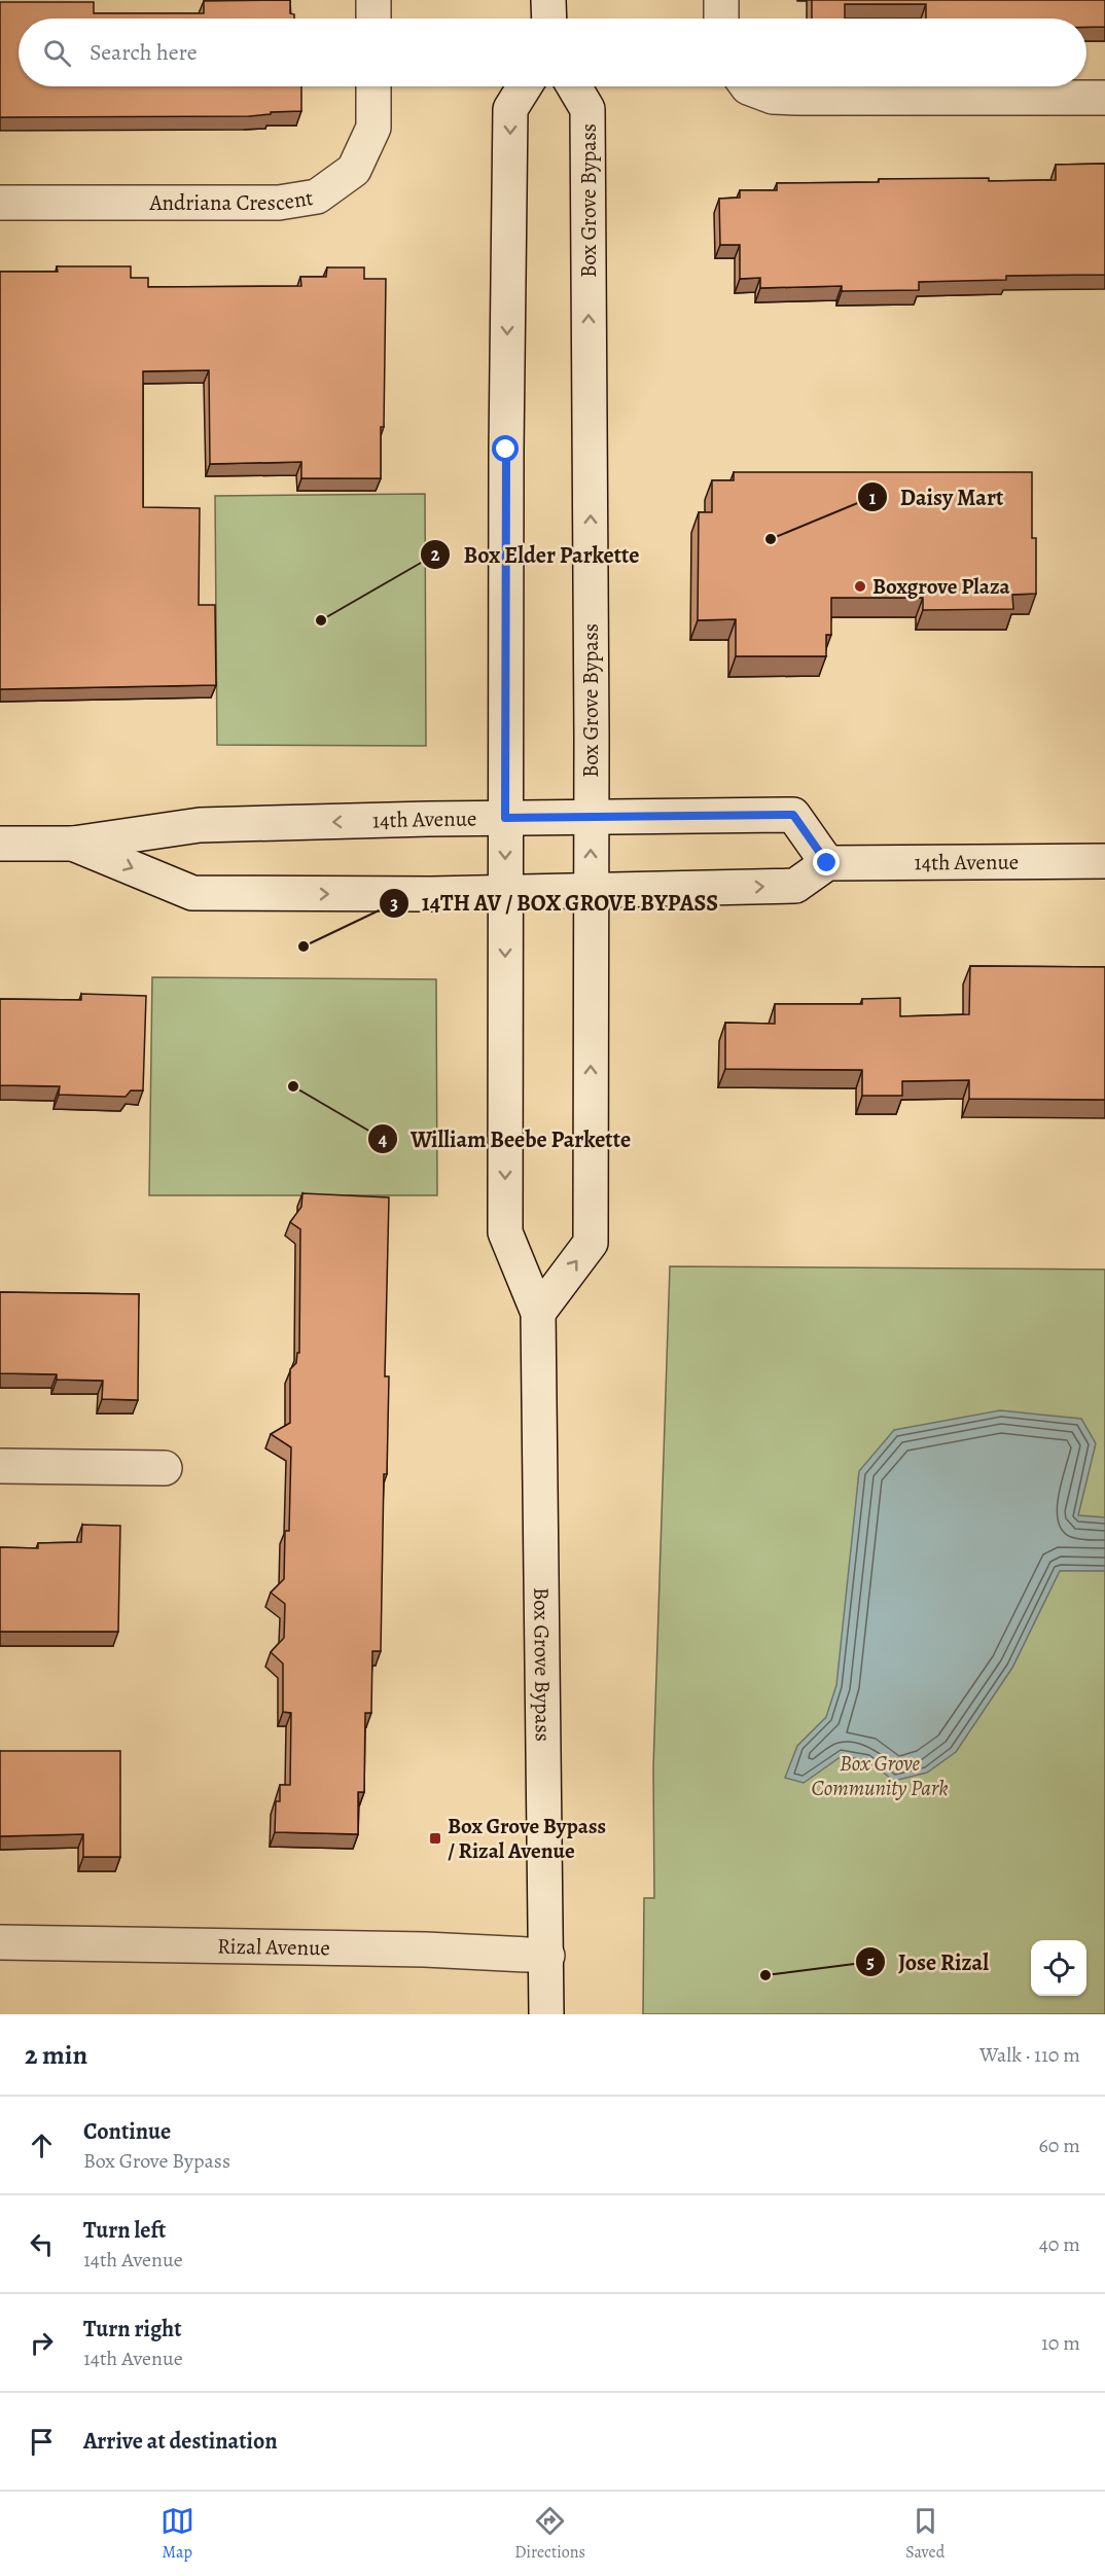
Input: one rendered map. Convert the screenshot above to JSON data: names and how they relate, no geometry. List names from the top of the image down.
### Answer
{
  "streets": {
    "main road": [
      "Andriana Crescent",
      "Box Grove Bypass",
      "14th Avenue",
      "Rizal Avenue"
    ]
  },
  "crossings": [
    ["Box Grove Bypass", "14th Avenue"],
    ["Box Grove Bypass", "Rizal Avenue"]
  ],
  "parks": ["Box Grove Community Park"],
  "places": {
    "other": [
      "Daisy Mart",
      "Boxgrove Plaza",
      "Box Elder Parkette",
      "14TH AV / BOX GROVE BYPASS",
      "William Beebe Parkette",
      "Jose Rizal"
    ],
    "transit": ["Box Grove Bypass / Rizal Avenue"]
  },
  "page": {
    "search": "Search here",
    "heading": ["2 min", "Walk · 110 m"],
    "list": [
      ["Continue", "Box Grove Bypass", "60 m"],
      ["Turn left", "14th Avenue", "40 m"],
      ["Turn right", "14th Avenue", "10 m"],
      "Arrive at destination"
    ],
    "nav": ["Map", "Directions", "Saved"]
  }
}
